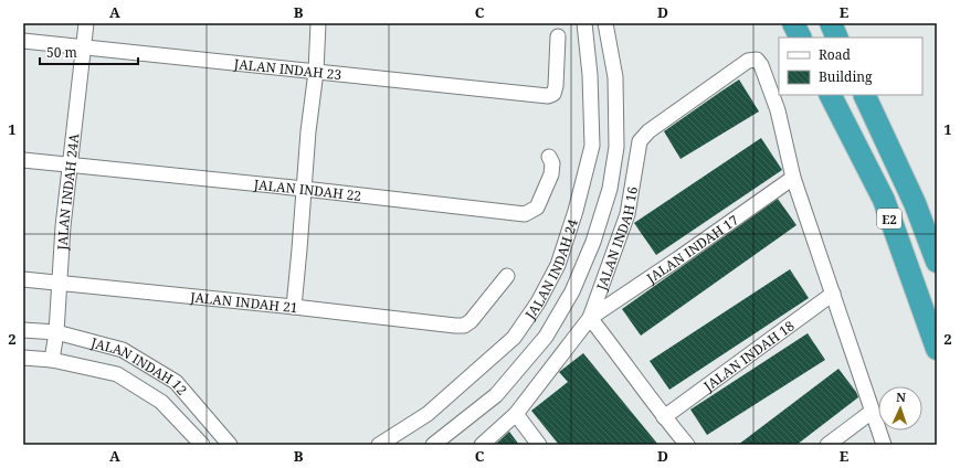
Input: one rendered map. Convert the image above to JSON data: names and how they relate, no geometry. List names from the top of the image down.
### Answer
{
  "streets": {
    "highway": ["E2"],
    "street": [
      "JALAN INDAH 23",
      "JALAN INDAH 22",
      "JALAN INDAH 24A",
      "JALAN INDAH 16",
      "JALAN INDAH 17",
      "JALAN INDAH 24",
      "JALAN INDAH 21",
      "JALAN INDAH 18",
      "JALAN INDAH 12"
    ]
  },
  "crossings": [
    ["JALAN INDAH 23", "JALAN INDAH 24A"],
    ["JALAN INDAH 22", "JALAN INDAH 24A"],
    ["JALAN INDAH 24A", "JALAN INDAH 21"],
    ["JALAN INDAH 24A", "JALAN INDAH 12"],
    ["JALAN INDAH 16", "JALAN INDAH 17"]
  ],
  "legend": ["Road", "Building"],
  "scale_bar": "50 m",
  "north": "top",
  "grid": {
    "columns": [
      "A",
      "B",
      "C",
      "D",
      "E"
    ],
    "rows": ["1", "2"]
  }
}
